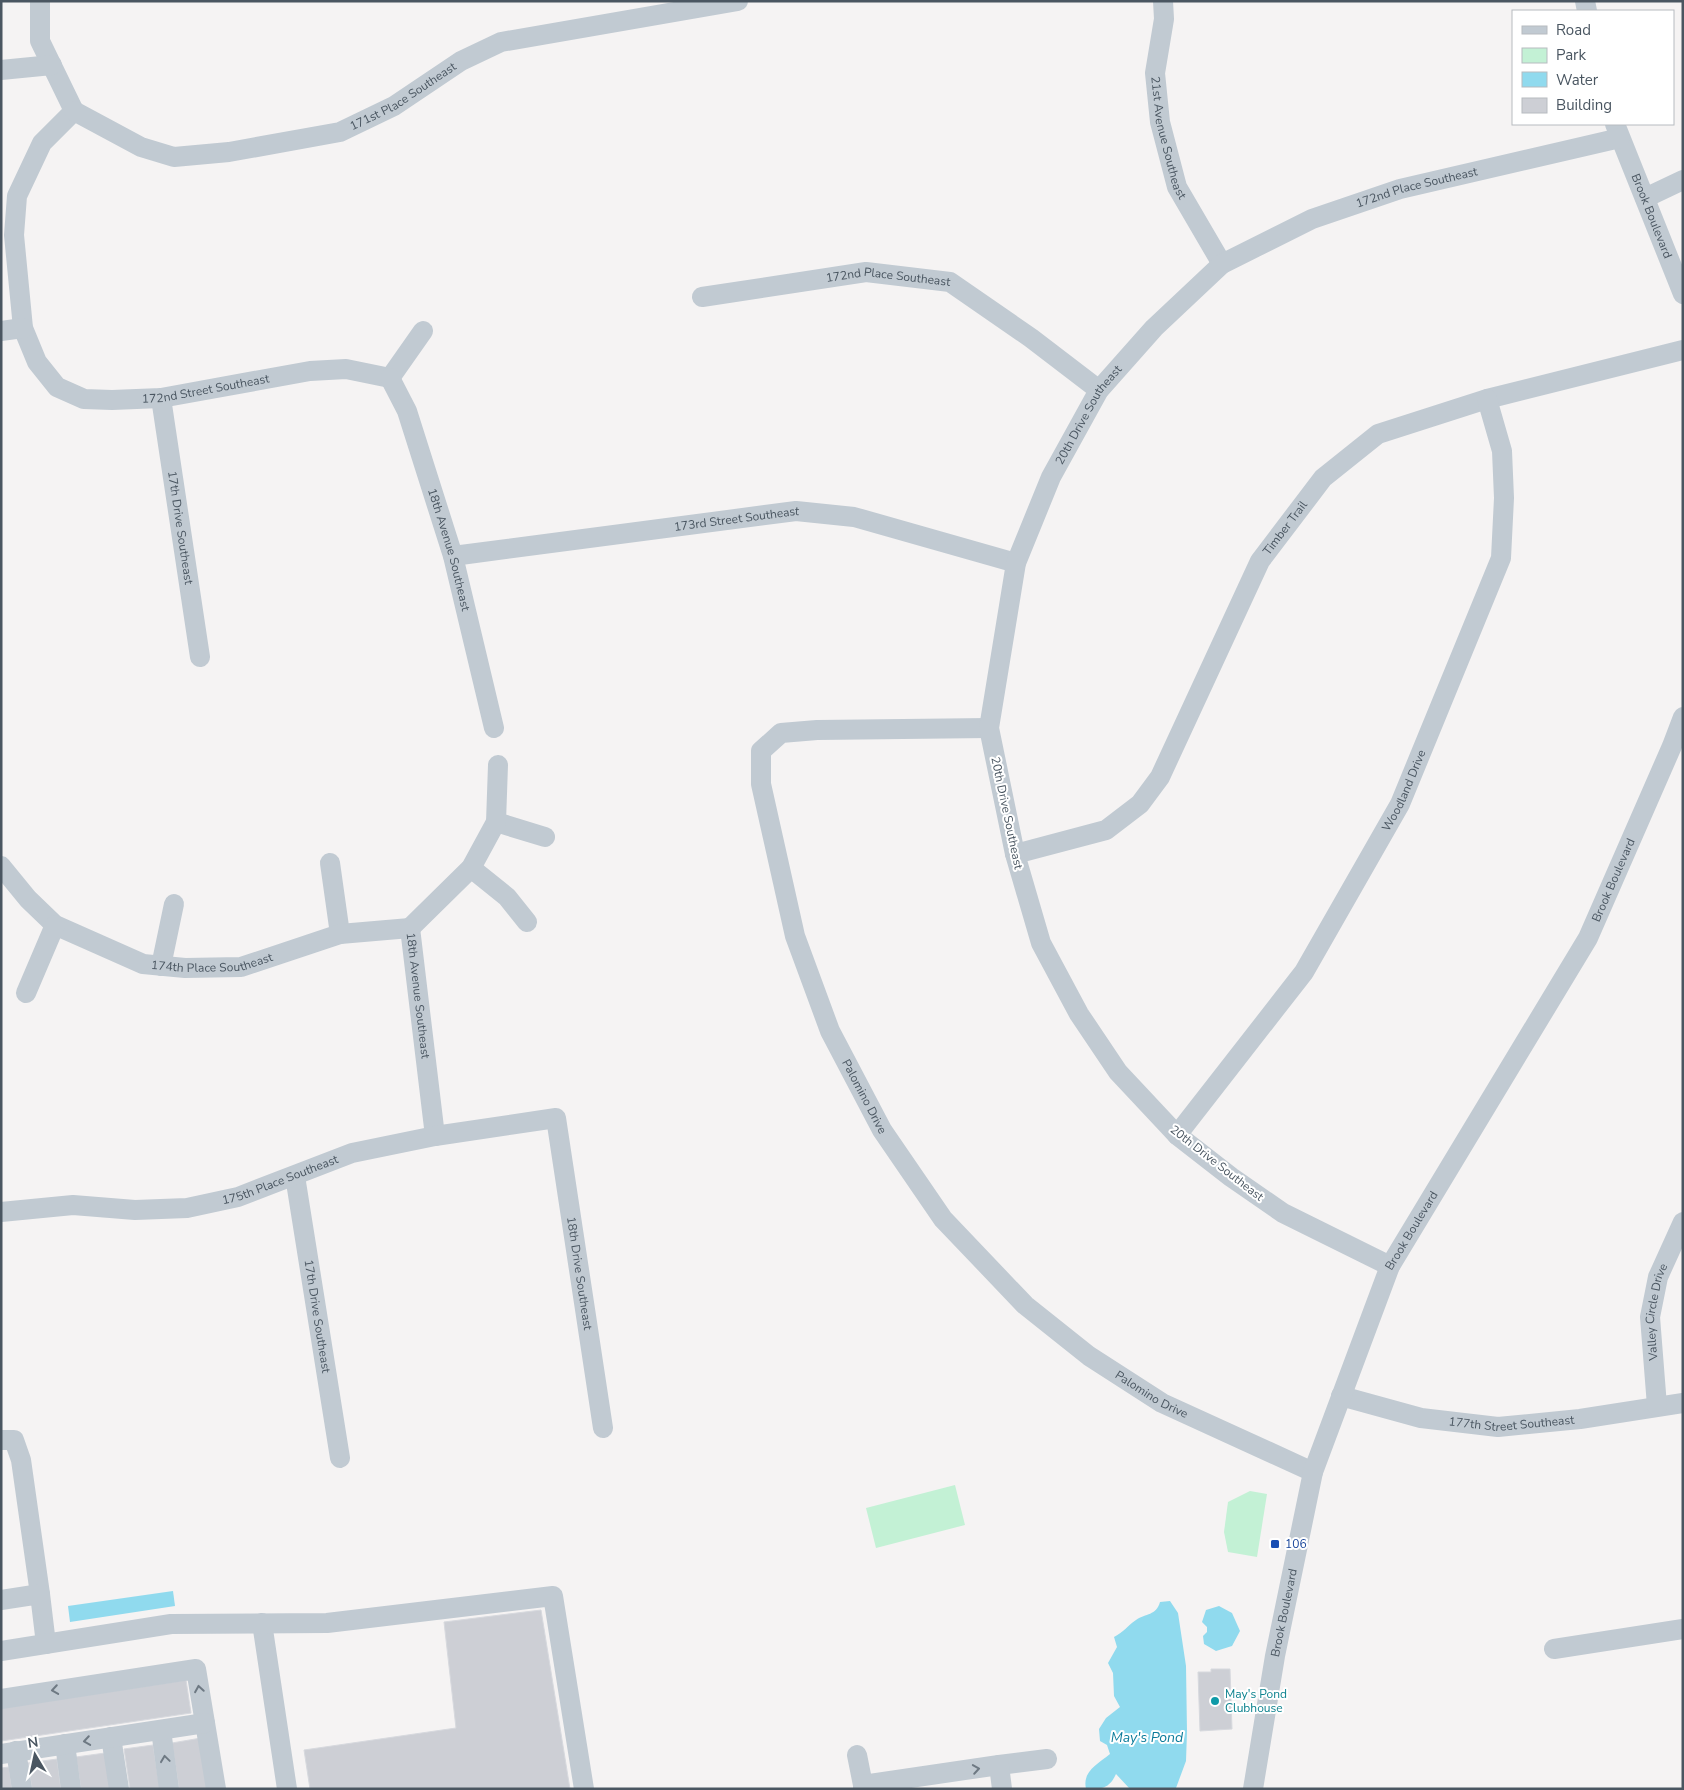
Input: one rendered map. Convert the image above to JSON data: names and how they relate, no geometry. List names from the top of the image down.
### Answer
{
  "streets": {
    "street": [
      "171st Place Southeast",
      "21st Avenue Southeast",
      "172nd Place Southeast",
      "Brook Boulevard",
      "172nd Street Southeast",
      "20th Drive Southeast",
      "173rd Street Southeast",
      "17th Drive Southeast",
      "Timber Trail",
      "18th Avenue Southeast",
      "Woodland Drive",
      "174th Place Southeast",
      "Palomino Drive",
      "175th Place Southeast",
      "18th Drive Southeast",
      "Valley Circle Drive",
      "177th Street Southeast"
    ]
  },
  "crossings": [
    ["171st Place Southeast", "172nd Street Southeast"],
    ["21st Avenue Southeast", "172nd Place Southeast"],
    ["21st Avenue Southeast", "20th Drive Southeast"],
    ["172nd Place Southeast", "Brook Boulevard"],
    ["172nd Place Southeast", "20th Drive Southeast"],
    ["Brook Boulevard", "20th Drive Southeast"],
    ["Brook Boulevard", "Palomino Drive"],
    ["Brook Boulevard", "177th Street Southeast"],
    ["172nd Street Southeast", "17th Drive Southeast"],
    ["172nd Street Southeast", "18th Avenue Southeast"],
    ["20th Drive Southeast", "173rd Street Southeast"],
    ["20th Drive Southeast", "Timber Trail"],
    ["20th Drive Southeast", "Woodland Drive"],
    ["20th Drive Southeast", "Palomino Drive"],
    ["173rd Street Southeast", "18th Avenue Southeast"],
    ["17th Drive Southeast", "175th Place Southeast"],
    ["Timber Trail", "Woodland Drive"],
    ["18th Avenue Southeast", "174th Place Southeast"],
    ["18th Avenue Southeast", "175th Place Southeast"],
    ["175th Place Southeast", "18th Drive Southeast"],
    ["Valley Circle Drive", "177th Street Southeast"]
  ],
  "water": ["May's Pond"],
  "places": {
    "transit": ["106"],
    "other": ["May's Pond Clubhouse"]
  },
  "legend": [
    "Road",
    "Park",
    "Water",
    "Building"
  ],
  "north": "top"
}
